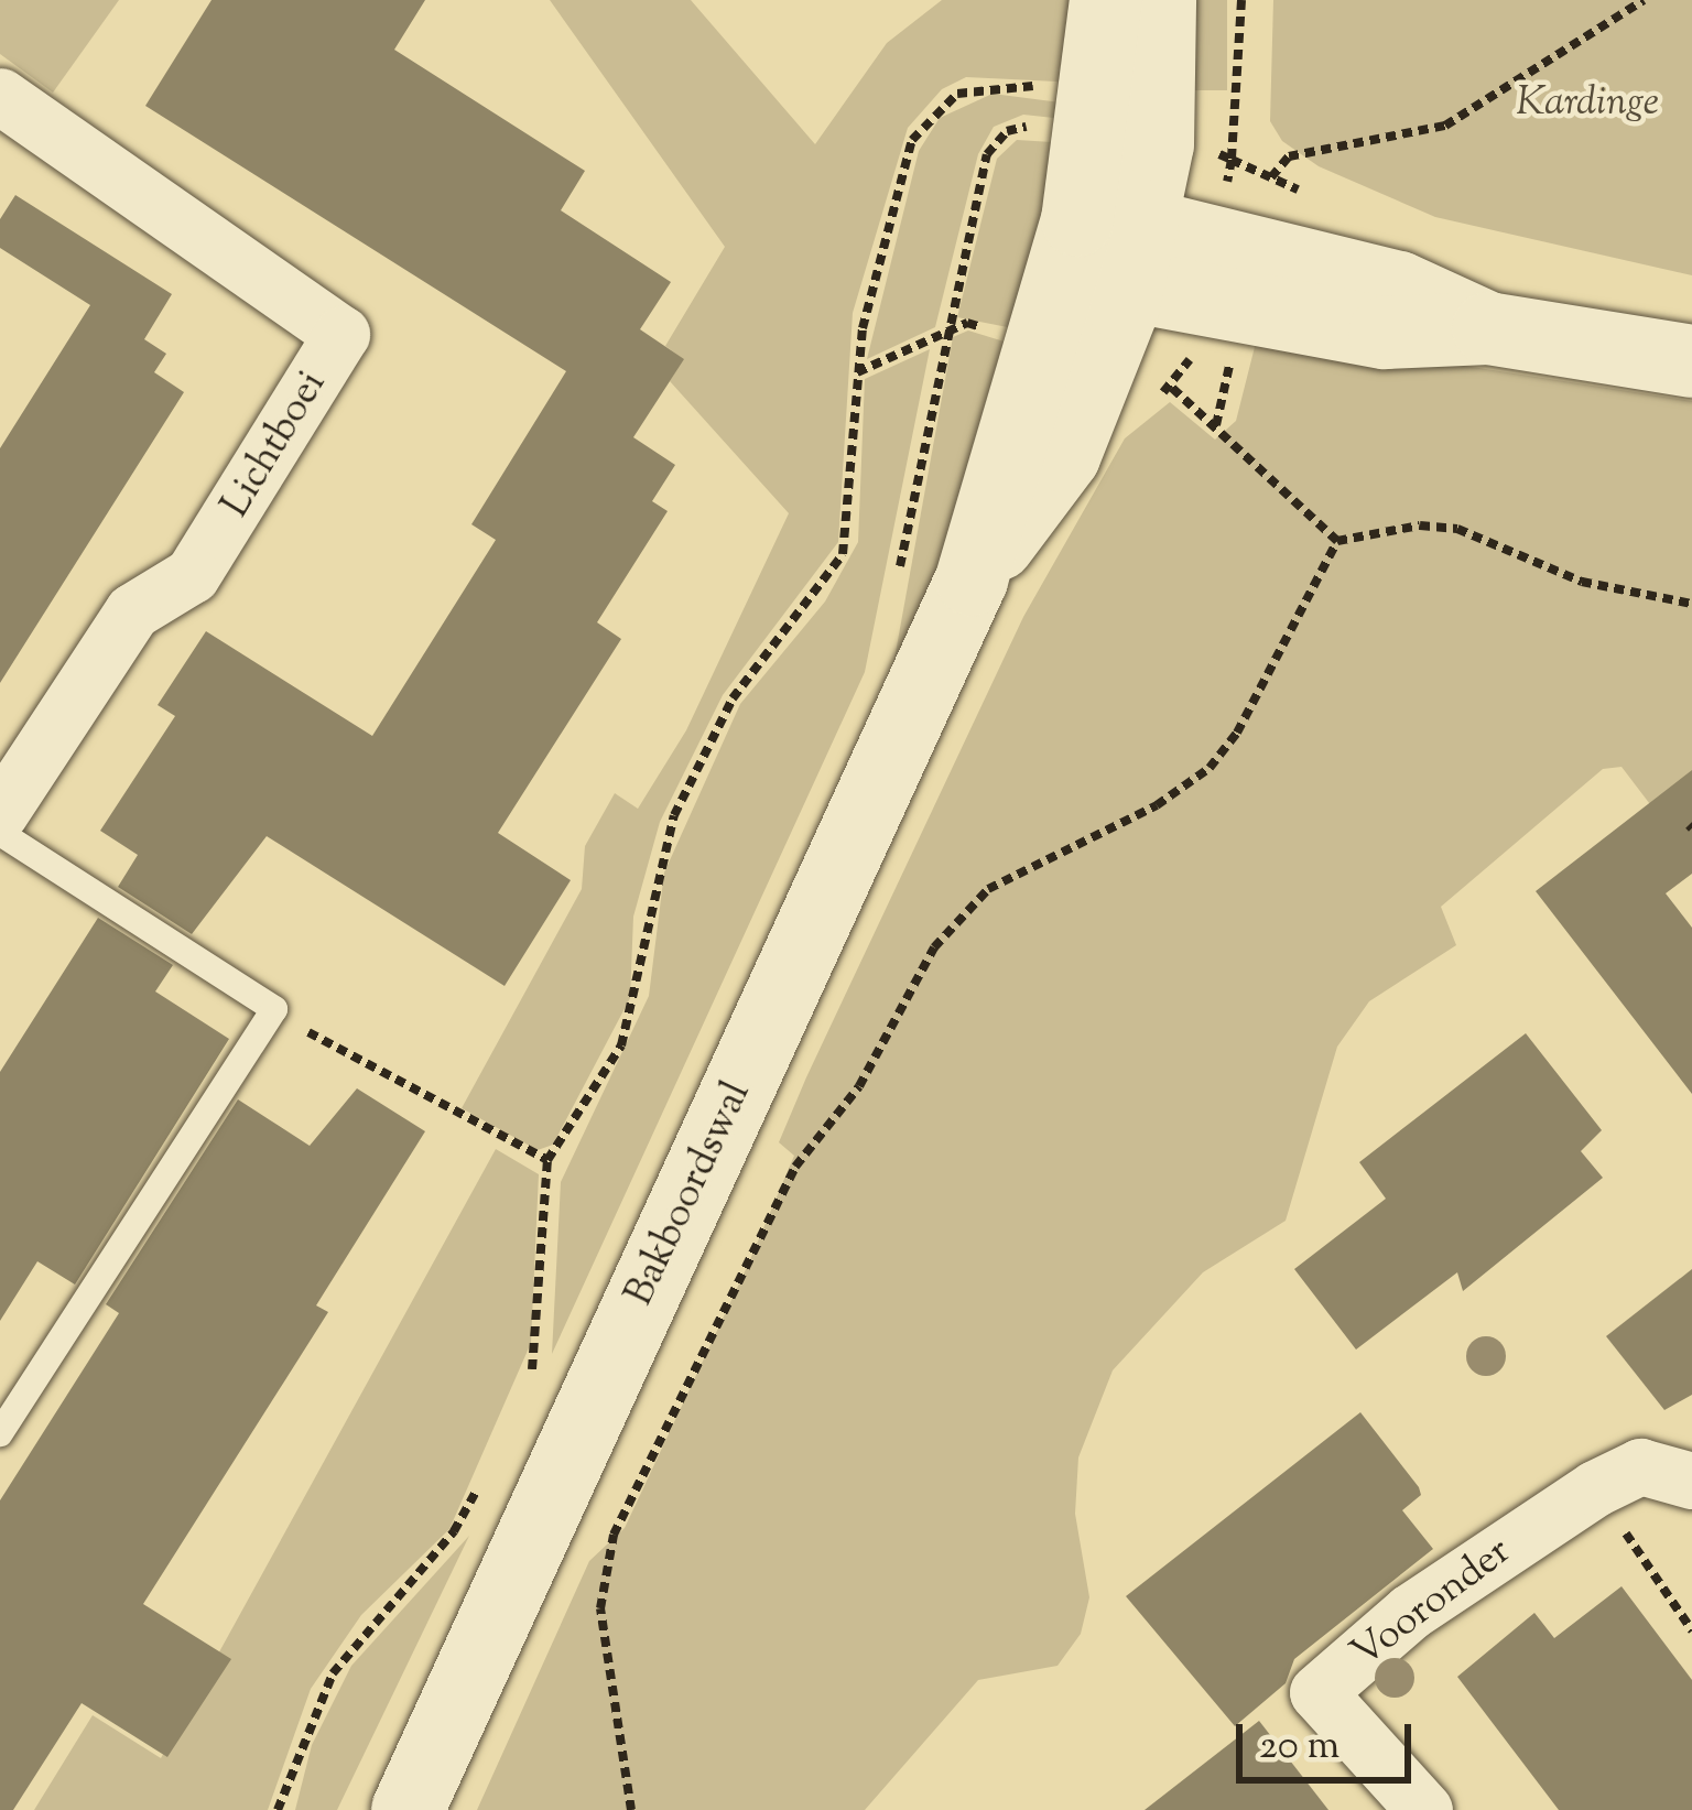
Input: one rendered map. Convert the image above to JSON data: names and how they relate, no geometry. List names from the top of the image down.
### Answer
{
  "streets": {
    "main road": ["Bakboordswal"],
    "street": ["Lichtboei", "Vooronder"]
  },
  "parks": ["Kardinge"],
  "scale_bar": "20 m"
}
